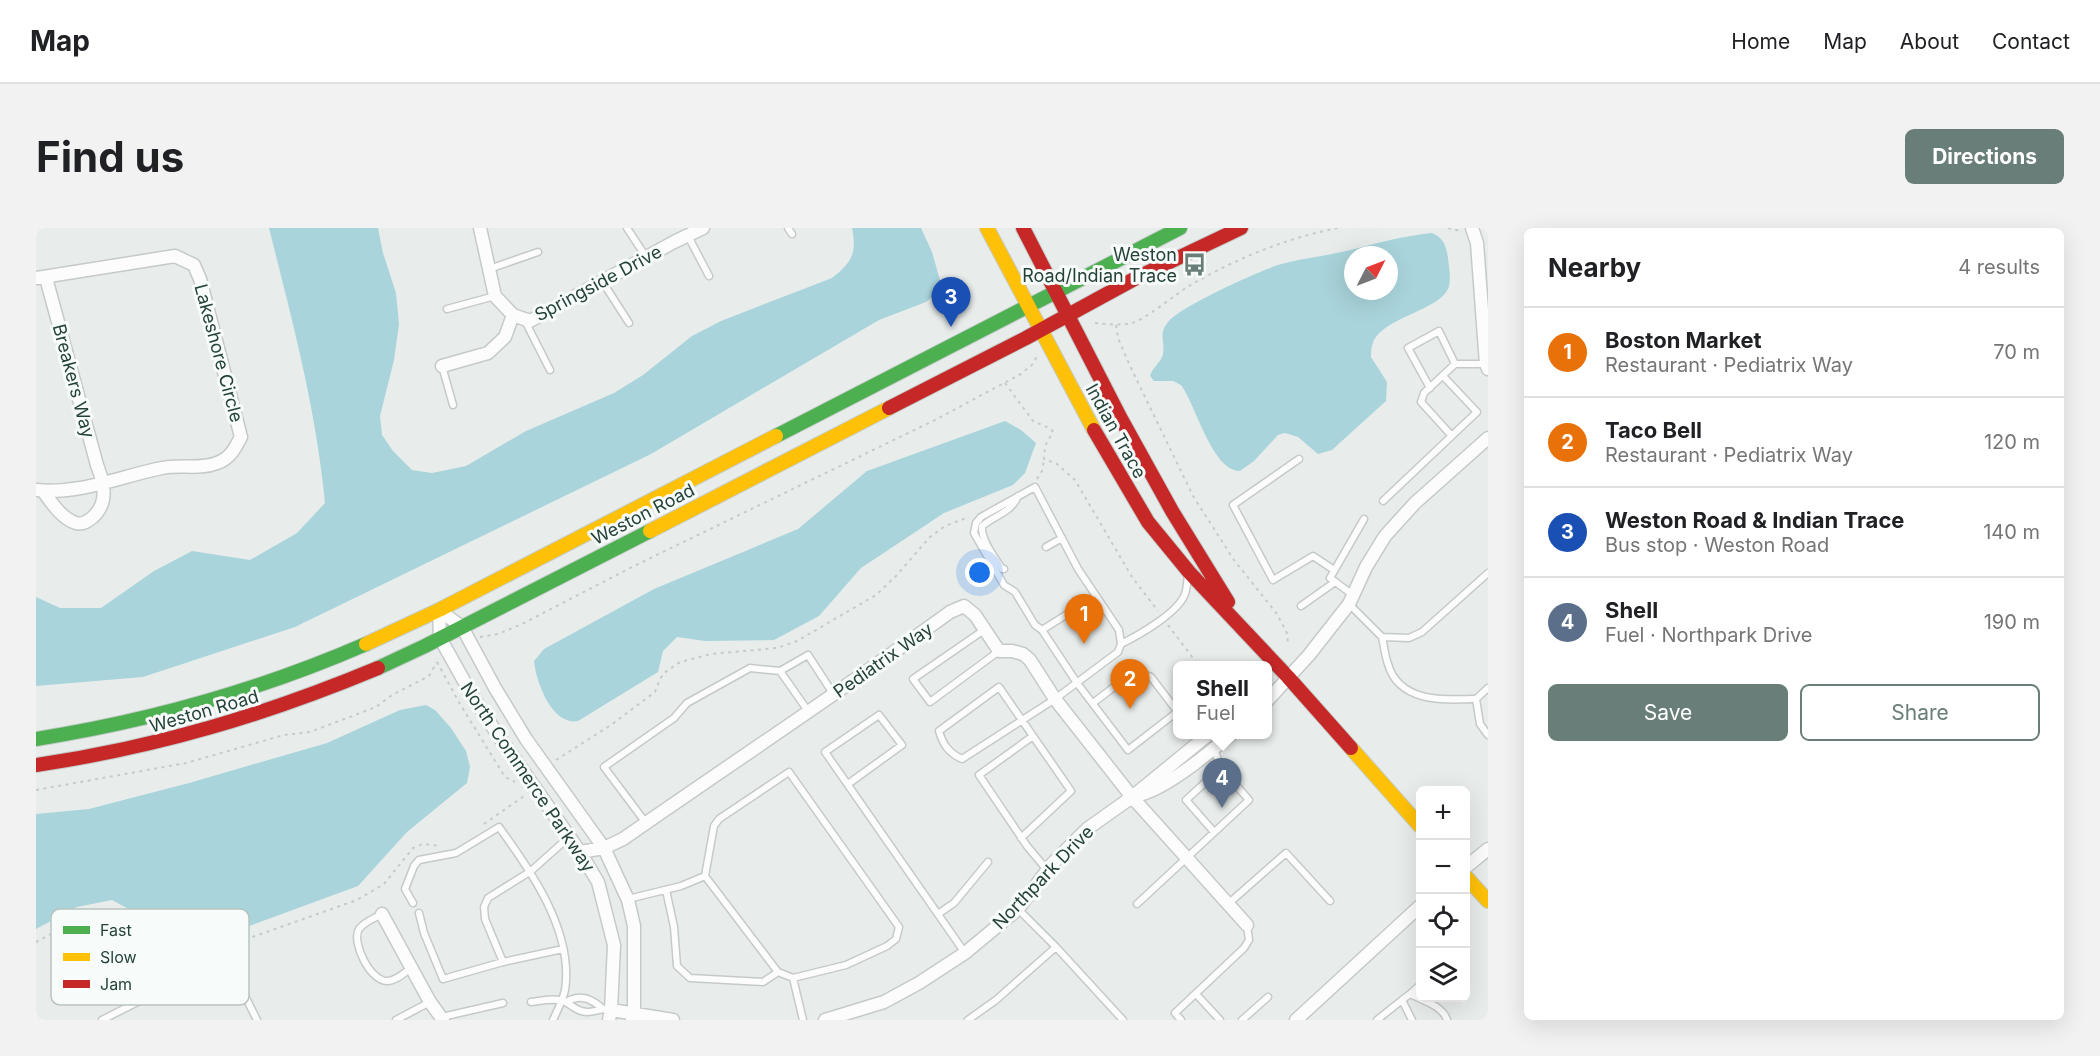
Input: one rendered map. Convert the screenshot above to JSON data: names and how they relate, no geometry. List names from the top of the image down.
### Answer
{
  "streets": {
    "main road": ["Indian Trace", "Weston Road"],
    "street": [
      "Springside Drive",
      "Lakeshore Circle",
      "Breakers Way",
      "Pediatrix Way",
      "North Commerce Parkway",
      "Northpark Drive"
    ]
  },
  "crossings": [
    ["Lakeshore Circle", "Breakers Way"],
    ["Indian Trace", "Weston Road"],
    ["Weston Road", "North Commerce Parkway"],
    ["Pediatrix Way", "North Commerce Parkway"]
  ],
  "places": {
    "bus stop": ["Weston Road/Indian Trace"]
  },
  "legend": ["Fast", "Slow", "Jam"],
  "north": "top right",
  "page": {
    "header": "Map",
    "nav": [
      "Home",
      "Map",
      "About",
      "Contact"
    ],
    "buttons": [
      "Directions",
      ["Save", "Share"]
    ],
    "title": "Find us",
    "heading": ["Nearby", "4 results"],
    "pins": [
      "3",
      "1",
      "2",
      "4"
    ],
    "list": [
      {
        "mark": "1",
        "name": "Boston Market",
        "note": "Restaurant · Pediatrix Way",
        "value": "70 m"
      },
      {
        "mark": "2",
        "name": "Taco Bell",
        "note": "Restaurant · Pediatrix Way",
        "value": "120 m"
      },
      {
        "mark": "3",
        "name": "Weston Road & Indian Trace",
        "note": "Bus stop · Weston Road",
        "value": "140 m"
      },
      {
        "mark": "4",
        "name": "Shell",
        "note": "Fuel · Northpark Drive",
        "value": "190 m"
      }
    ],
    "popup": ["Shell", "Fuel"],
    "map_buttons": ["+", "−"]
  }
}
